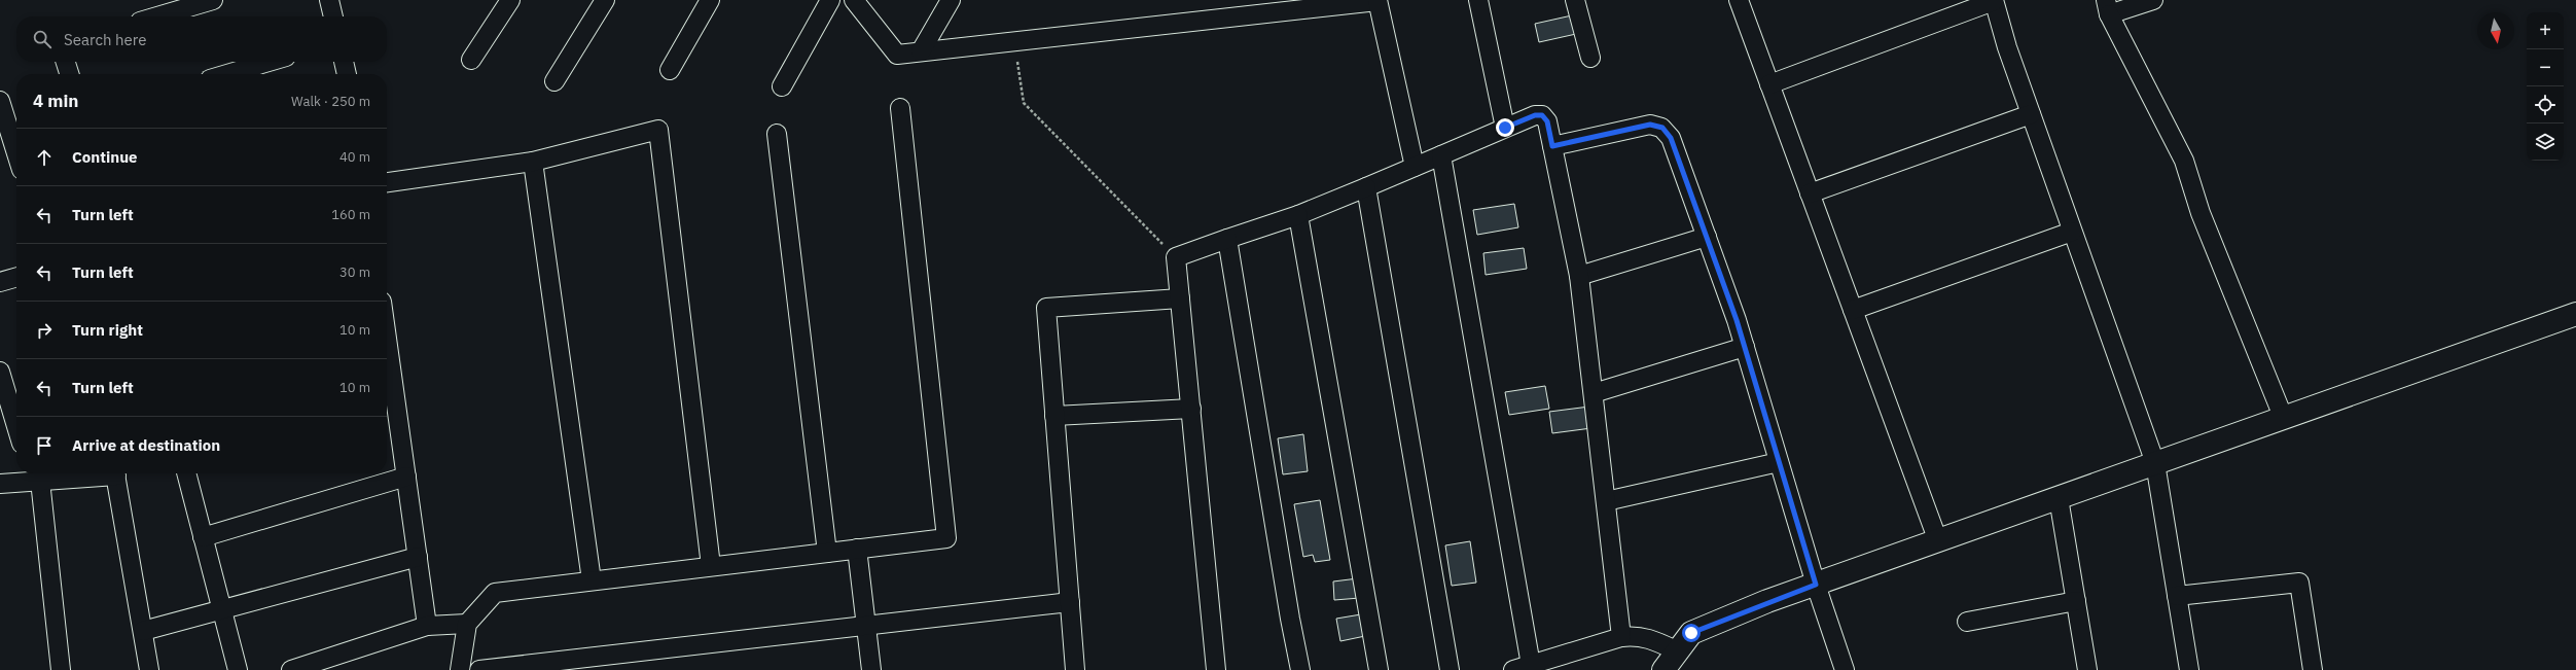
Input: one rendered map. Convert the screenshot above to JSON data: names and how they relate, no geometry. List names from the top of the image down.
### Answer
{
  "north": "bottom",
  "page": {
    "map_buttons": ["+", "−"],
    "search": "Search here",
    "heading": ["4 min", "Walk · 250 m"],
    "list": [
      ["Continue", "40 m"],
      ["Turn left", "160 m"],
      ["Turn left", "30 m"],
      ["Turn right", "10 m"],
      ["Turn left", "10 m"],
      "Arrive at destination"
    ]
  }
}
